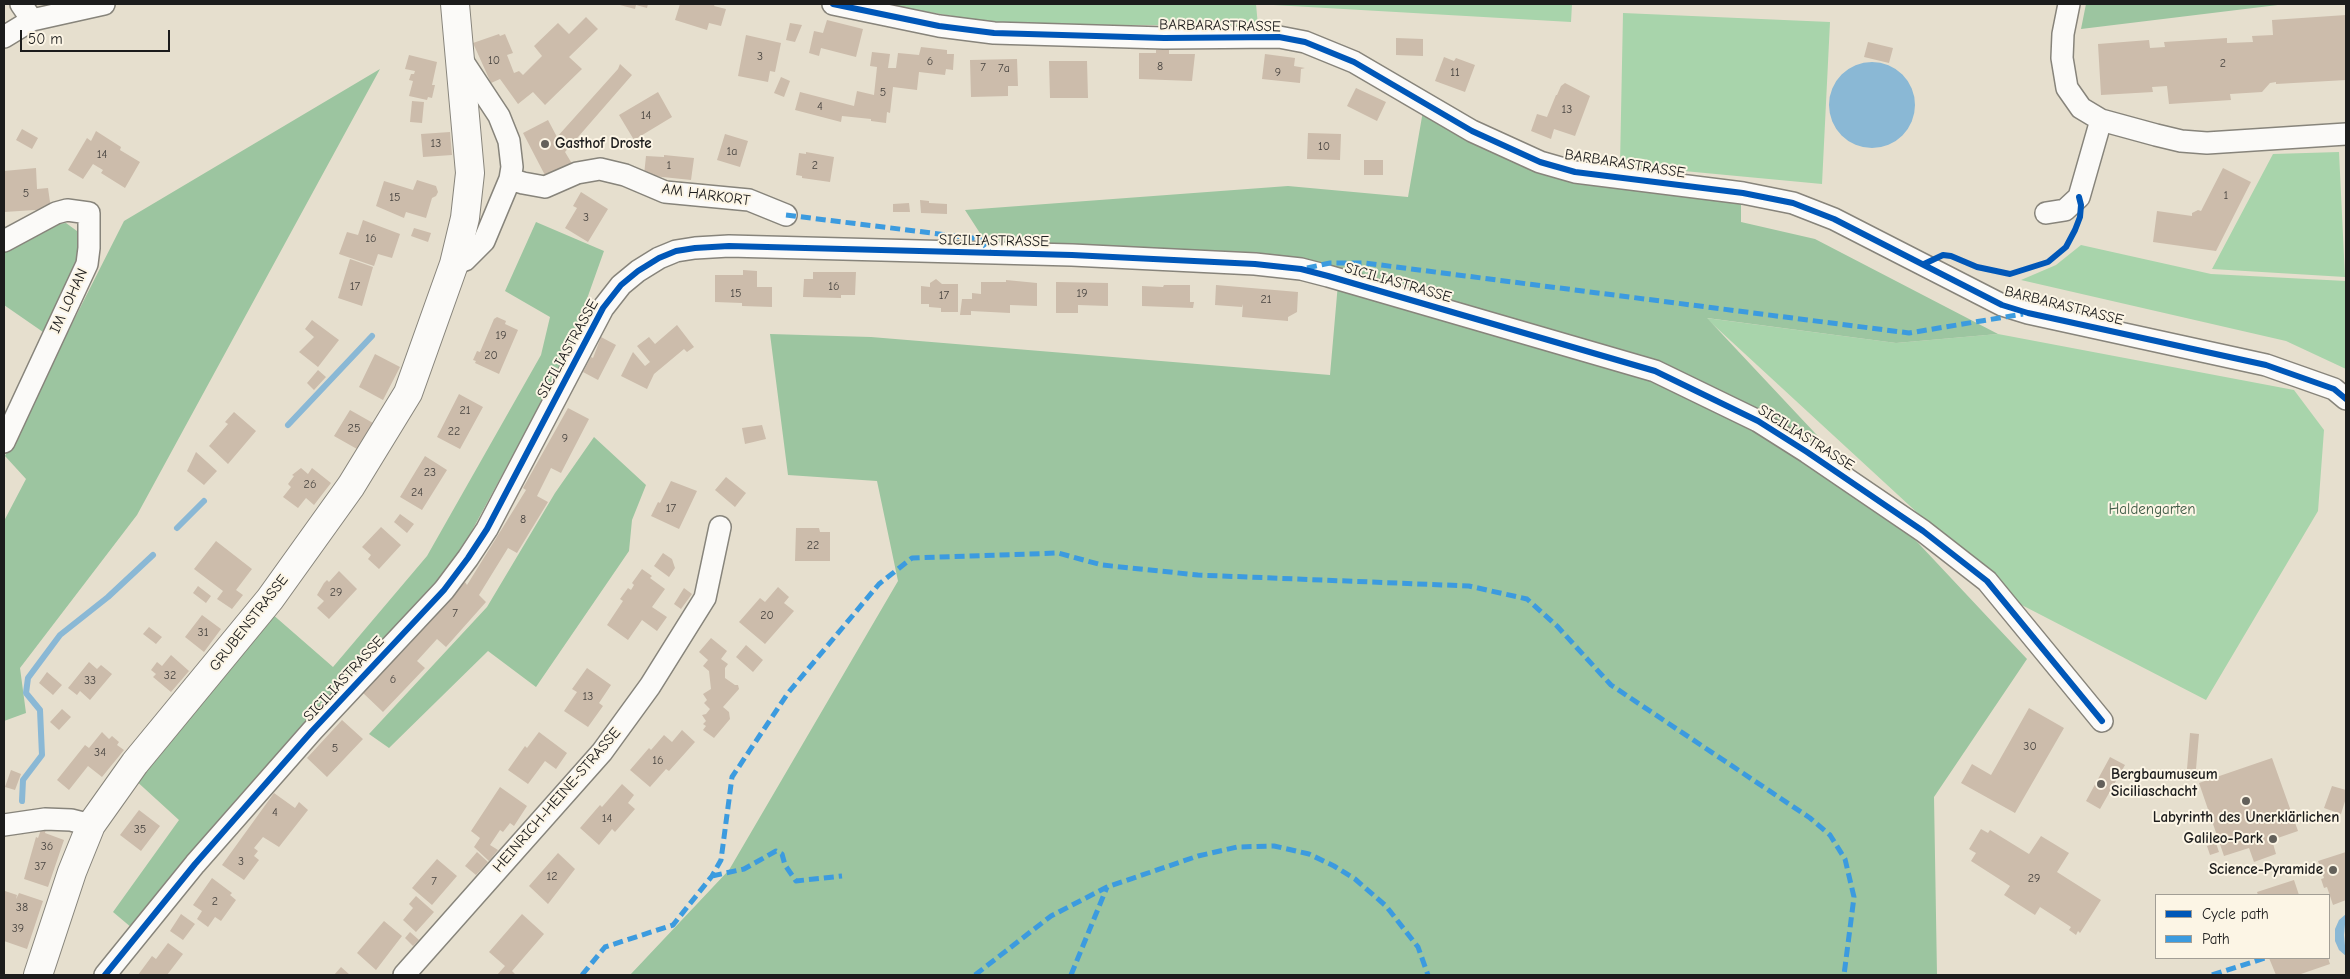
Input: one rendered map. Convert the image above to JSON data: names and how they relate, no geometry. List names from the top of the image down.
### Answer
{
  "streets": {
    "main road": ["GRUBENSTRASSE"],
    "street": [
      "BARBARASTRASSE",
      "AM HARKORT",
      "SICILIASTRASSE",
      "IM LOHAN",
      "HEINRICH-HEINE-STRASSE"
    ]
  },
  "parks": ["Haldengarten"],
  "places": [
    "Gasthof Droste",
    "Bergbaumuseum Siciliaschacht",
    "Labyrinth des Unerklärlichen",
    "Galileo-Park",
    "Science-Pyramide"
  ],
  "house_numbers": [
    "3",
    "10",
    "6",
    "2",
    "8",
    "7",
    "7a",
    "9",
    "11",
    "5",
    "4",
    "13",
    "14",
    "13",
    "10",
    "1a",
    "14",
    "1",
    "2",
    "5",
    "1",
    "15",
    "3",
    "16",
    "17",
    "16",
    "15",
    "19",
    "17",
    "21",
    "19",
    "20",
    "21",
    "25",
    "22",
    "9",
    "23",
    "26",
    "24",
    "17",
    "8",
    "22",
    "29",
    "7",
    "20",
    "31",
    "32",
    "6",
    "33",
    "13",
    "30",
    "5",
    "34",
    "16",
    "4",
    "14",
    "35",
    "36",
    "3",
    "37",
    "12",
    "29",
    "7",
    "2",
    "38",
    "39"
  ],
  "legend": ["Cycle path", "Path"],
  "scale_bar": "50 m"
}
